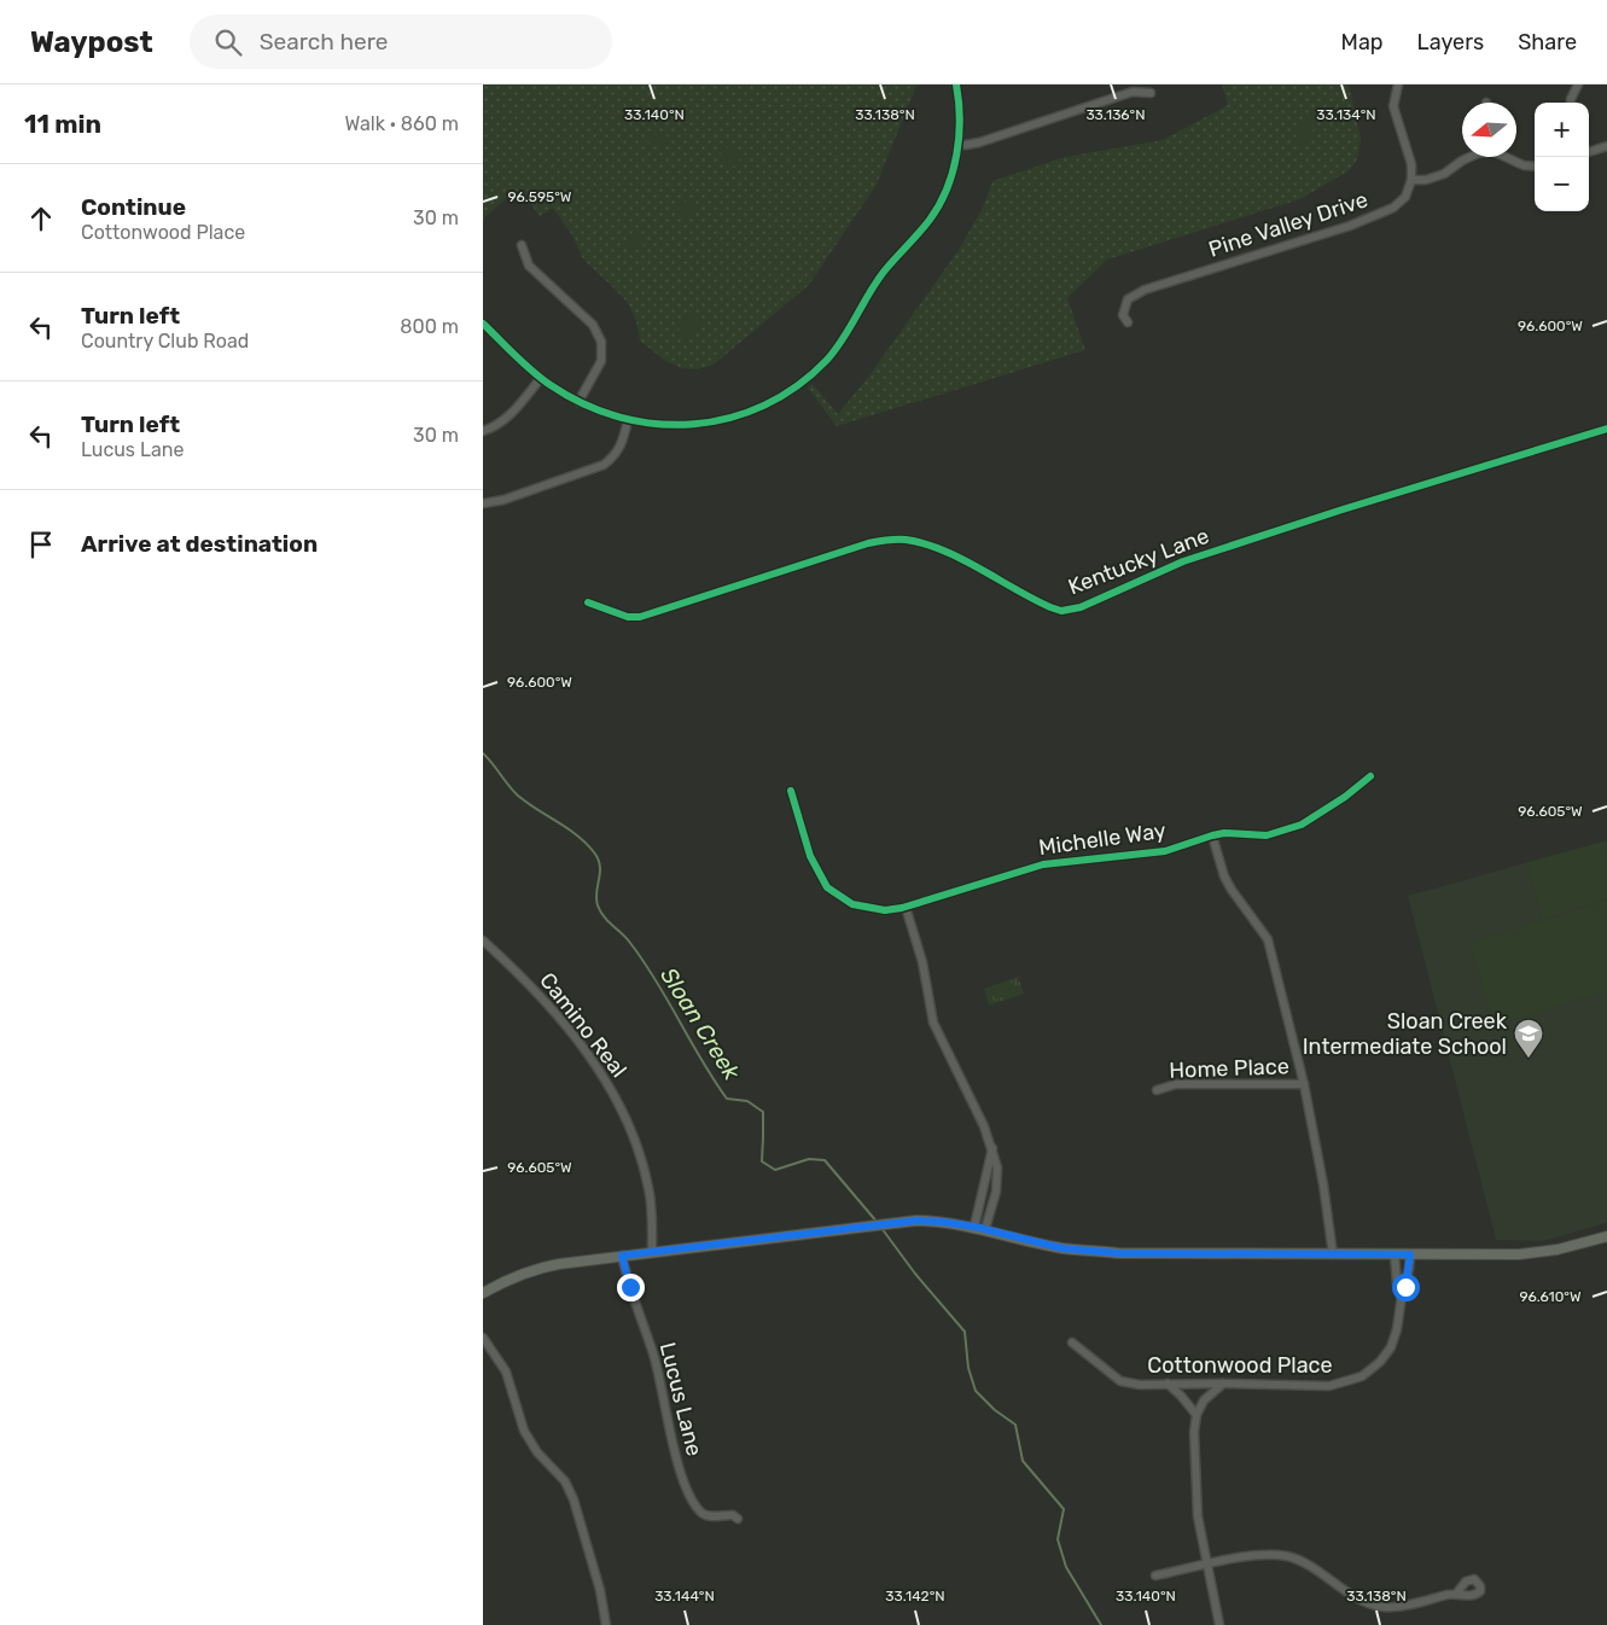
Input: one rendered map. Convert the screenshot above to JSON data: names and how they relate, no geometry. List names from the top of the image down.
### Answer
{
  "streets": {
    "street": [
      "Pine Valley Drive",
      "Kentucky Lane",
      "Michelle Way",
      "Camino Real",
      "Home Place",
      "Cottonwood Place",
      "Lucus Lane"
    ]
  },
  "water": ["Sloan Creek"],
  "places": {
    "school or university": ["Sloan Creek Intermediate School"]
  },
  "north": "left",
  "page": {
    "header": "Waypost",
    "search": "Search here",
    "nav": ["Map", "Layers", "Share"],
    "heading": ["11 min", "Walk · 860 m"],
    "map_buttons": ["+", "−"],
    "list": [
      ["Continue", "Cottonwood Place", "30 m"],
      ["Turn left", "Country Club Road", "800 m"],
      ["Turn left", "Lucus Lane", "30 m"],
      "Arrive at destination"
    ]
  },
  "coordinates": [
    "33.140°N",
    "33.138°N",
    "33.136°N",
    "33.134°N",
    "96.595°W",
    "96.600°W",
    "96.605°W",
    "96.610°W",
    "33.144°N",
    "33.142°N"
  ]
}
